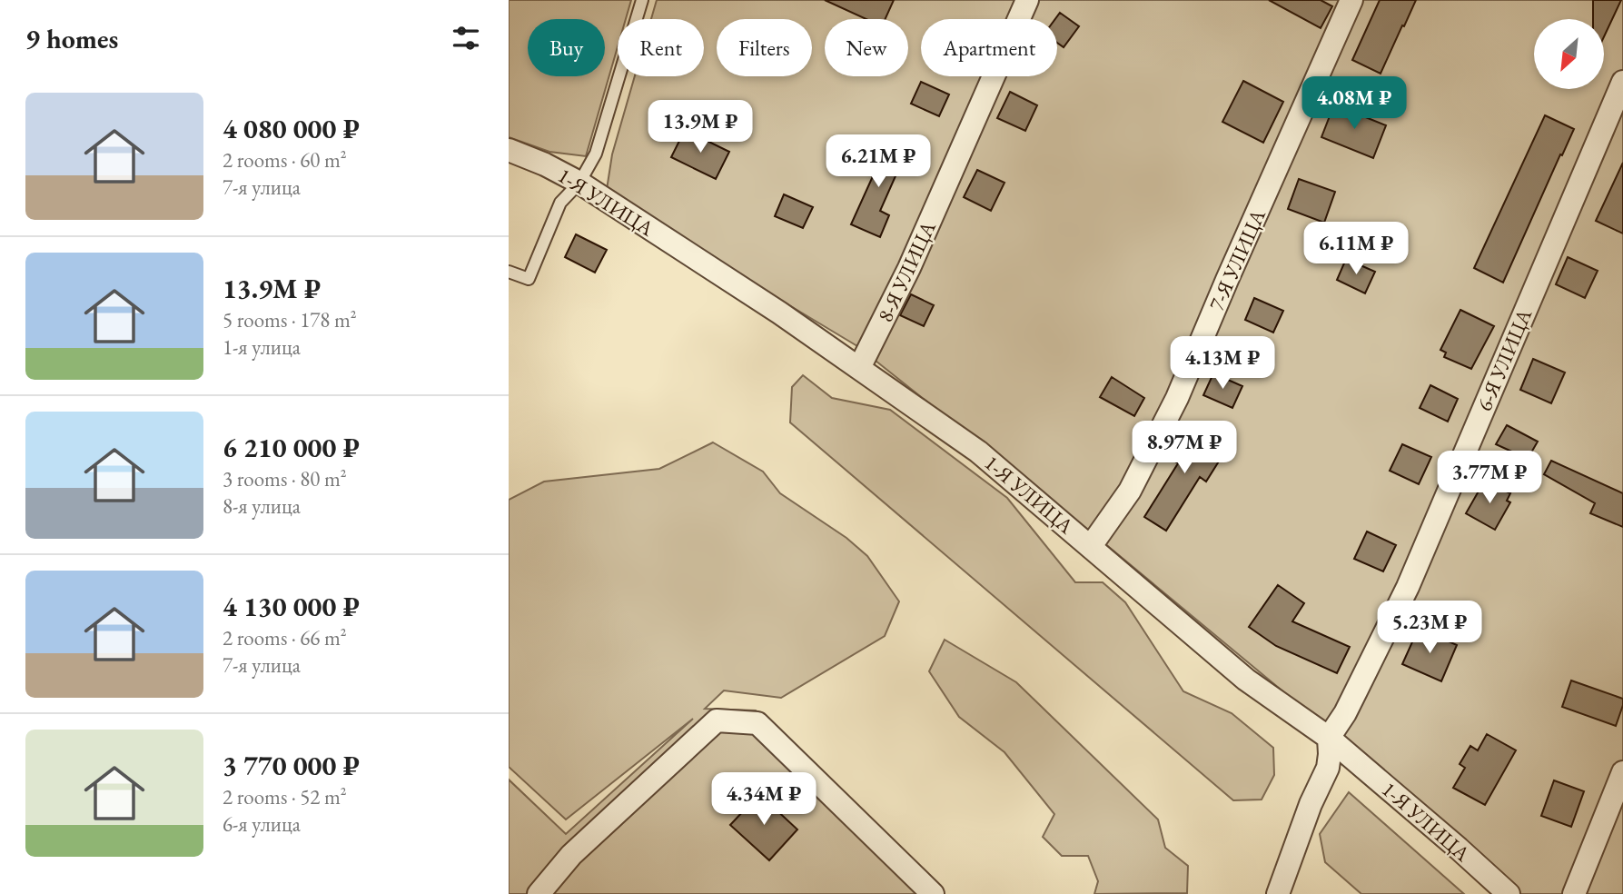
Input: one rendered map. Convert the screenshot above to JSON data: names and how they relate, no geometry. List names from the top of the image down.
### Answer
{
  "streets": {
    "street": [
      "1-Я УЛИЦА",
      "7-Я УЛИЦА",
      "8-Я УЛИЦА",
      "6-Я УЛИЦА"
    ]
  },
  "crossings": [
    ["1-Я УЛИЦА", "7-Я УЛИЦА"],
    ["1-Я УЛИЦА", "8-Я УЛИЦА"],
    ["1-Я УЛИЦА", "6-Я УЛИЦА"]
  ],
  "north": "bottom left",
  "page": {
    "heading": "9 homes",
    "chip": [
      "Buy",
      "Rent",
      "Filters",
      "New",
      "Apartment"
    ],
    "list": [
      {
        "name": "4 080 000 ₽",
        "note": "2 rooms · 60 m² · 7-я улица"
      },
      {
        "name": "13.9M ₽",
        "note": "5 rooms · 178 m² · 1-я улица"
      },
      {
        "name": "6 210 000 ₽",
        "note": "3 rooms · 80 m² · 8-я улица"
      },
      {
        "name": "4 130 000 ₽",
        "note": "2 rooms · 66 m² · 7-я улица"
      },
      {
        "name": "3 770 000 ₽",
        "note": "2 rooms · 52 m² · 6-я улица"
      }
    ],
    "price": [
      "4.08M ₽",
      "13.9M ₽",
      "6.21M ₽",
      "6.11M ₽",
      "4.13M ₽",
      "8.97M ₽",
      "3.77M ₽",
      "5.23M ₽",
      "4.34M ₽"
    ]
  }
}
